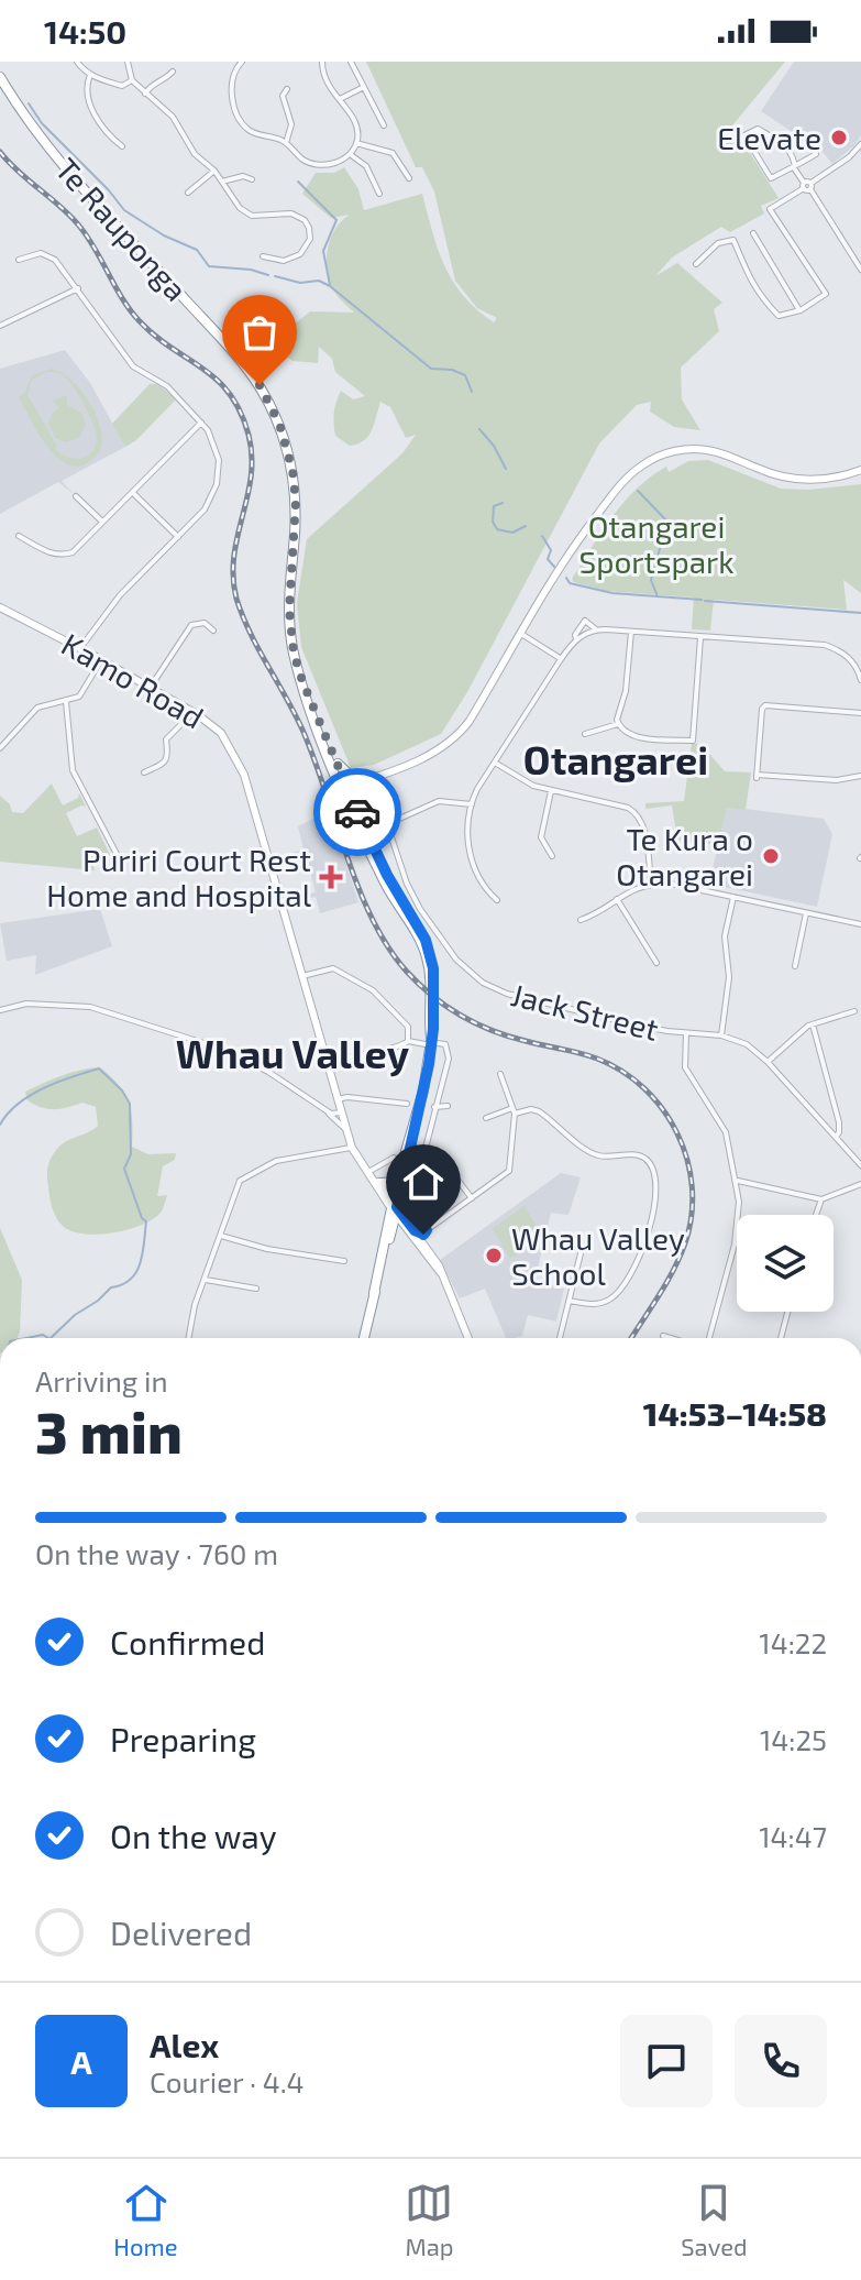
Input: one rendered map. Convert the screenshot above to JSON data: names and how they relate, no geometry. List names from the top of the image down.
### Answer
{
  "streets": {
    "highway": ["Te Rauponga"],
    "main road": ["Kamo Road"],
    "street": ["Jack Street"]
  },
  "crossings": [
    ["Te Rauponga", "Kamo Road"]
  ],
  "districts": ["Otangarei", "Whau Valley"],
  "parks": ["Otangarei Sportspark"],
  "places": {
    "other": ["Elevate", "Te Kura o Otangarei", "Whau Valley School"],
    "health": ["Puriri Court Rest Home and Hospital"]
  },
  "page": {
    "status": "14:50",
    "heading": ["3 min", "Arriving in", "14:53–14:58"],
    "panel": ["Alex", "Courier · 4.4"],
    "bar": "On the way · 760 m",
    "list": [
      ["Confirmed", "14:22"],
      ["Preparing", "14:25"],
      ["On the way", "14:47"],
      "Delivered"
    ],
    "round": "A",
    "tabs": ["Home", "Map", "Saved"]
  }
}
